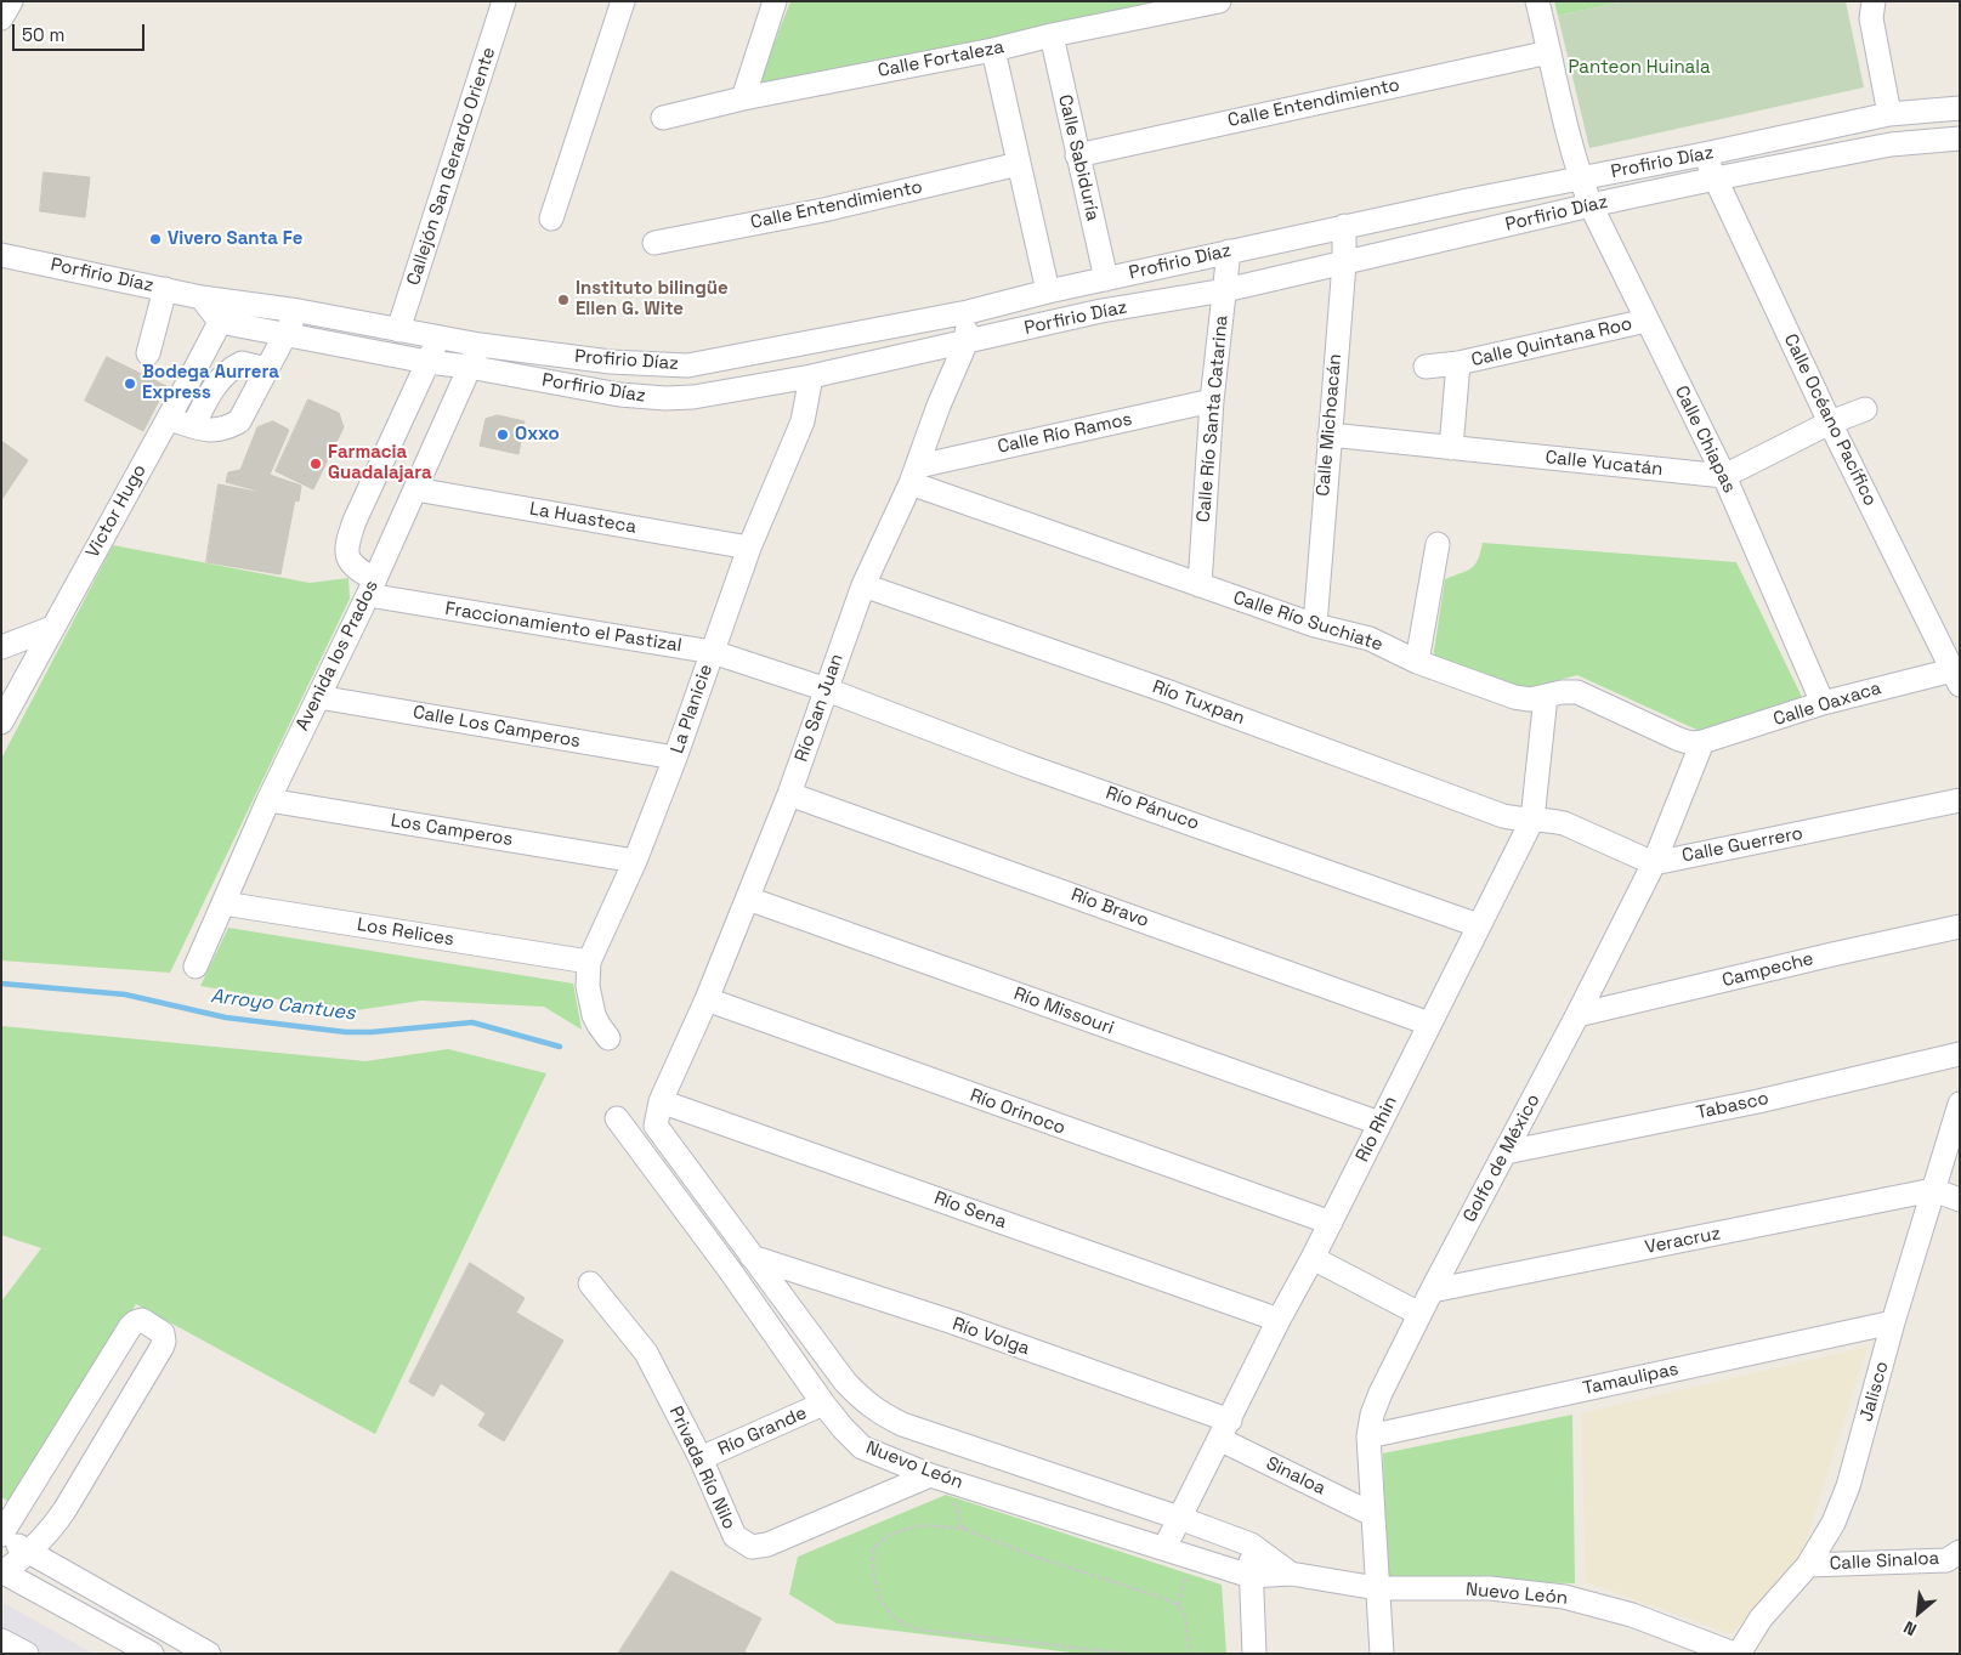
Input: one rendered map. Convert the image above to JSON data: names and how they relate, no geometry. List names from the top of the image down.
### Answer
{
  "streets": {
    "street": [
      "Calle Fortaleza",
      "Calle Entendimiento",
      "Calle Sabiduría",
      "Profirio Díaz",
      "Callejón San Gerardo Oriente",
      "Porfirio Díaz",
      "Calle Quintana Roo",
      "Calle Río Santa Catarina",
      "Calle Océano Pacífico",
      "Calle Michoacán",
      "Calle Río Ramos",
      "Calle Chiapas",
      "Calle Yucatán",
      "Victor Hugo",
      "La Huasteca",
      "Calle Río Suchiate",
      "Fraccionamiento el Pastizal",
      "Avenida los Prados",
      "Río Tuxpan",
      "Calle Oaxaca",
      "Río San Juan",
      "La Planicie",
      "Calle Los Camperos",
      "Río Pánuco",
      "Los Camperos",
      "Calle Guerrero",
      "Río Bravo",
      "Los Relices",
      "Campeche",
      "Río Missouri",
      "Tabasco",
      "Río Orinoco",
      "Río Rhin",
      "Golfo de México",
      "Río Sena",
      "Veracruz",
      "Río Volga",
      "Tamaulipas",
      "Jalisco",
      "Río Grande",
      "Nuevo León",
      "Privada Río Nilo",
      "Sinaloa",
      "Calle Sinaloa"
    ]
  },
  "crossings": [
    ["Calle Fortaleza", "Calle Sabiduría"],
    ["Calle Entendimiento", "Calle Sabiduría"],
    ["Calle Entendimiento", "Calle Chiapas"],
    ["Calle Sabiduría", "Profirio Díaz"],
    ["Profirio Díaz", "Callejón San Gerardo Oriente"],
    ["Profirio Díaz", "Porfirio Díaz"],
    ["Profirio Díaz", "Calle Río Santa Catarina"],
    ["Profirio Díaz", "Calle Océano Pacífico"],
    ["Profirio Díaz", "Calle Michoacán"],
    ["Profirio Díaz", "Calle Chiapas"],
    ["Profirio Díaz", "Avenida los Prados"],
    ["Profirio Díaz", "Río San Juan"],
    ["Callejón San Gerardo Oriente", "Porfirio Díaz"],
    ["Porfirio Díaz", "Calle Río Santa Catarina"],
    ["Porfirio Díaz", "Calle Océano Pacífico"],
    ["Porfirio Díaz", "Calle Michoacán"],
    ["Porfirio Díaz", "Calle Chiapas"],
    ["Porfirio Díaz", "Victor Hugo"],
    ["Porfirio Díaz", "Avenida los Prados"],
    ["Porfirio Díaz", "Río San Juan"],
    ["Porfirio Díaz", "La Planicie"],
    ["Calle Quintana Roo", "Calle Chiapas"],
    ["Calle Quintana Roo", "Calle Yucatán"],
    ["Calle Río Santa Catarina", "Calle Río Ramos"],
    ["Calle Río Santa Catarina", "Calle Río Suchiate"],
    ["Calle Océano Pacífico", "Calle Oaxaca"],
    ["Calle Michoacán", "Calle Yucatán"],
    ["Calle Michoacán", "Calle Río Suchiate"],
    ["Calle Río Ramos", "Calle Río Suchiate"],
    ["Calle Río Ramos", "Río San Juan"],
    ["Calle Chiapas", "Calle Yucatán"],
    ["Calle Chiapas", "Calle Oaxaca"],
    ["La Huasteca", "Avenida los Prados"],
    ["La Huasteca", "La Planicie"],
    ["Calle Río Suchiate", "Calle Oaxaca"],
    ["Calle Río Suchiate", "Río San Juan"],
    ["Calle Río Suchiate", "Río Rhin"],
    ["Calle Río Suchiate", "Golfo de México"],
    ["Fraccionamiento el Pastizal", "Avenida los Prados"],
    ["Fraccionamiento el Pastizal", "Río San Juan"],
    ["Fraccionamiento el Pastizal", "La Planicie"],
    ["Fraccionamiento el Pastizal", "Río Pánuco"],
    ["Avenida los Prados", "Calle Los Camperos"],
    ["Avenida los Prados", "Los Camperos"],
    ["Avenida los Prados", "Los Relices"],
    ["Río Tuxpan", "Río San Juan"],
    ["Río Tuxpan", "Río Rhin"],
    ["Calle Oaxaca", "Golfo de México"],
    ["Río San Juan", "Río Pánuco"],
    ["Río San Juan", "Río Bravo"],
    ["Río San Juan", "Río Missouri"],
    ["Río San Juan", "Río Orinoco"],
    ["Río San Juan", "Río Sena"],
    ["La Planicie", "Calle Los Camperos"],
    ["La Planicie", "Los Camperos"],
    ["La Planicie", "Los Relices"],
    ["Río Pánuco", "Río Rhin"],
    ["Calle Guerrero", "Golfo de México"],
    ["Río Bravo", "Río Rhin"],
    ["Campeche", "Golfo de México"],
    ["Río Missouri", "Río Rhin"],
    ["Tabasco", "Golfo de México"],
    ["Río Orinoco", "Río Rhin"],
    ["Río Rhin", "Río Sena"],
    ["Río Rhin", "Río Volga"],
    ["Río Rhin", "Nuevo León"],
    ["Río Rhin", "Sinaloa"],
    ["Golfo de México", "Veracruz"],
    ["Golfo de México", "Tamaulipas"],
    ["Golfo de México", "Nuevo León"],
    ["Golfo de México", "Sinaloa"],
    ["Veracruz", "Jalisco"],
    ["Río Volga", "Nuevo León"],
    ["Río Volga", "Sinaloa"],
    ["Tamaulipas", "Jalisco"],
    ["Jalisco", "Calle Sinaloa"],
    ["Río Grande", "Nuevo León"],
    ["Río Grande", "Privada Río Nilo"],
    ["Nuevo León", "Privada Río Nilo"]
  ],
  "water": ["Arroyo Cantues"],
  "parks": ["Panteon Huinala"],
  "places": [
    "Vivero Santa Fe",
    "Instituto bilingüe Ellen G. Wite",
    "Bodega Aurrera Express",
    "Oxxo",
    "Farmacia Guadalajara"
  ],
  "scale_bar": "50 m",
  "north": "bottom left"
}
